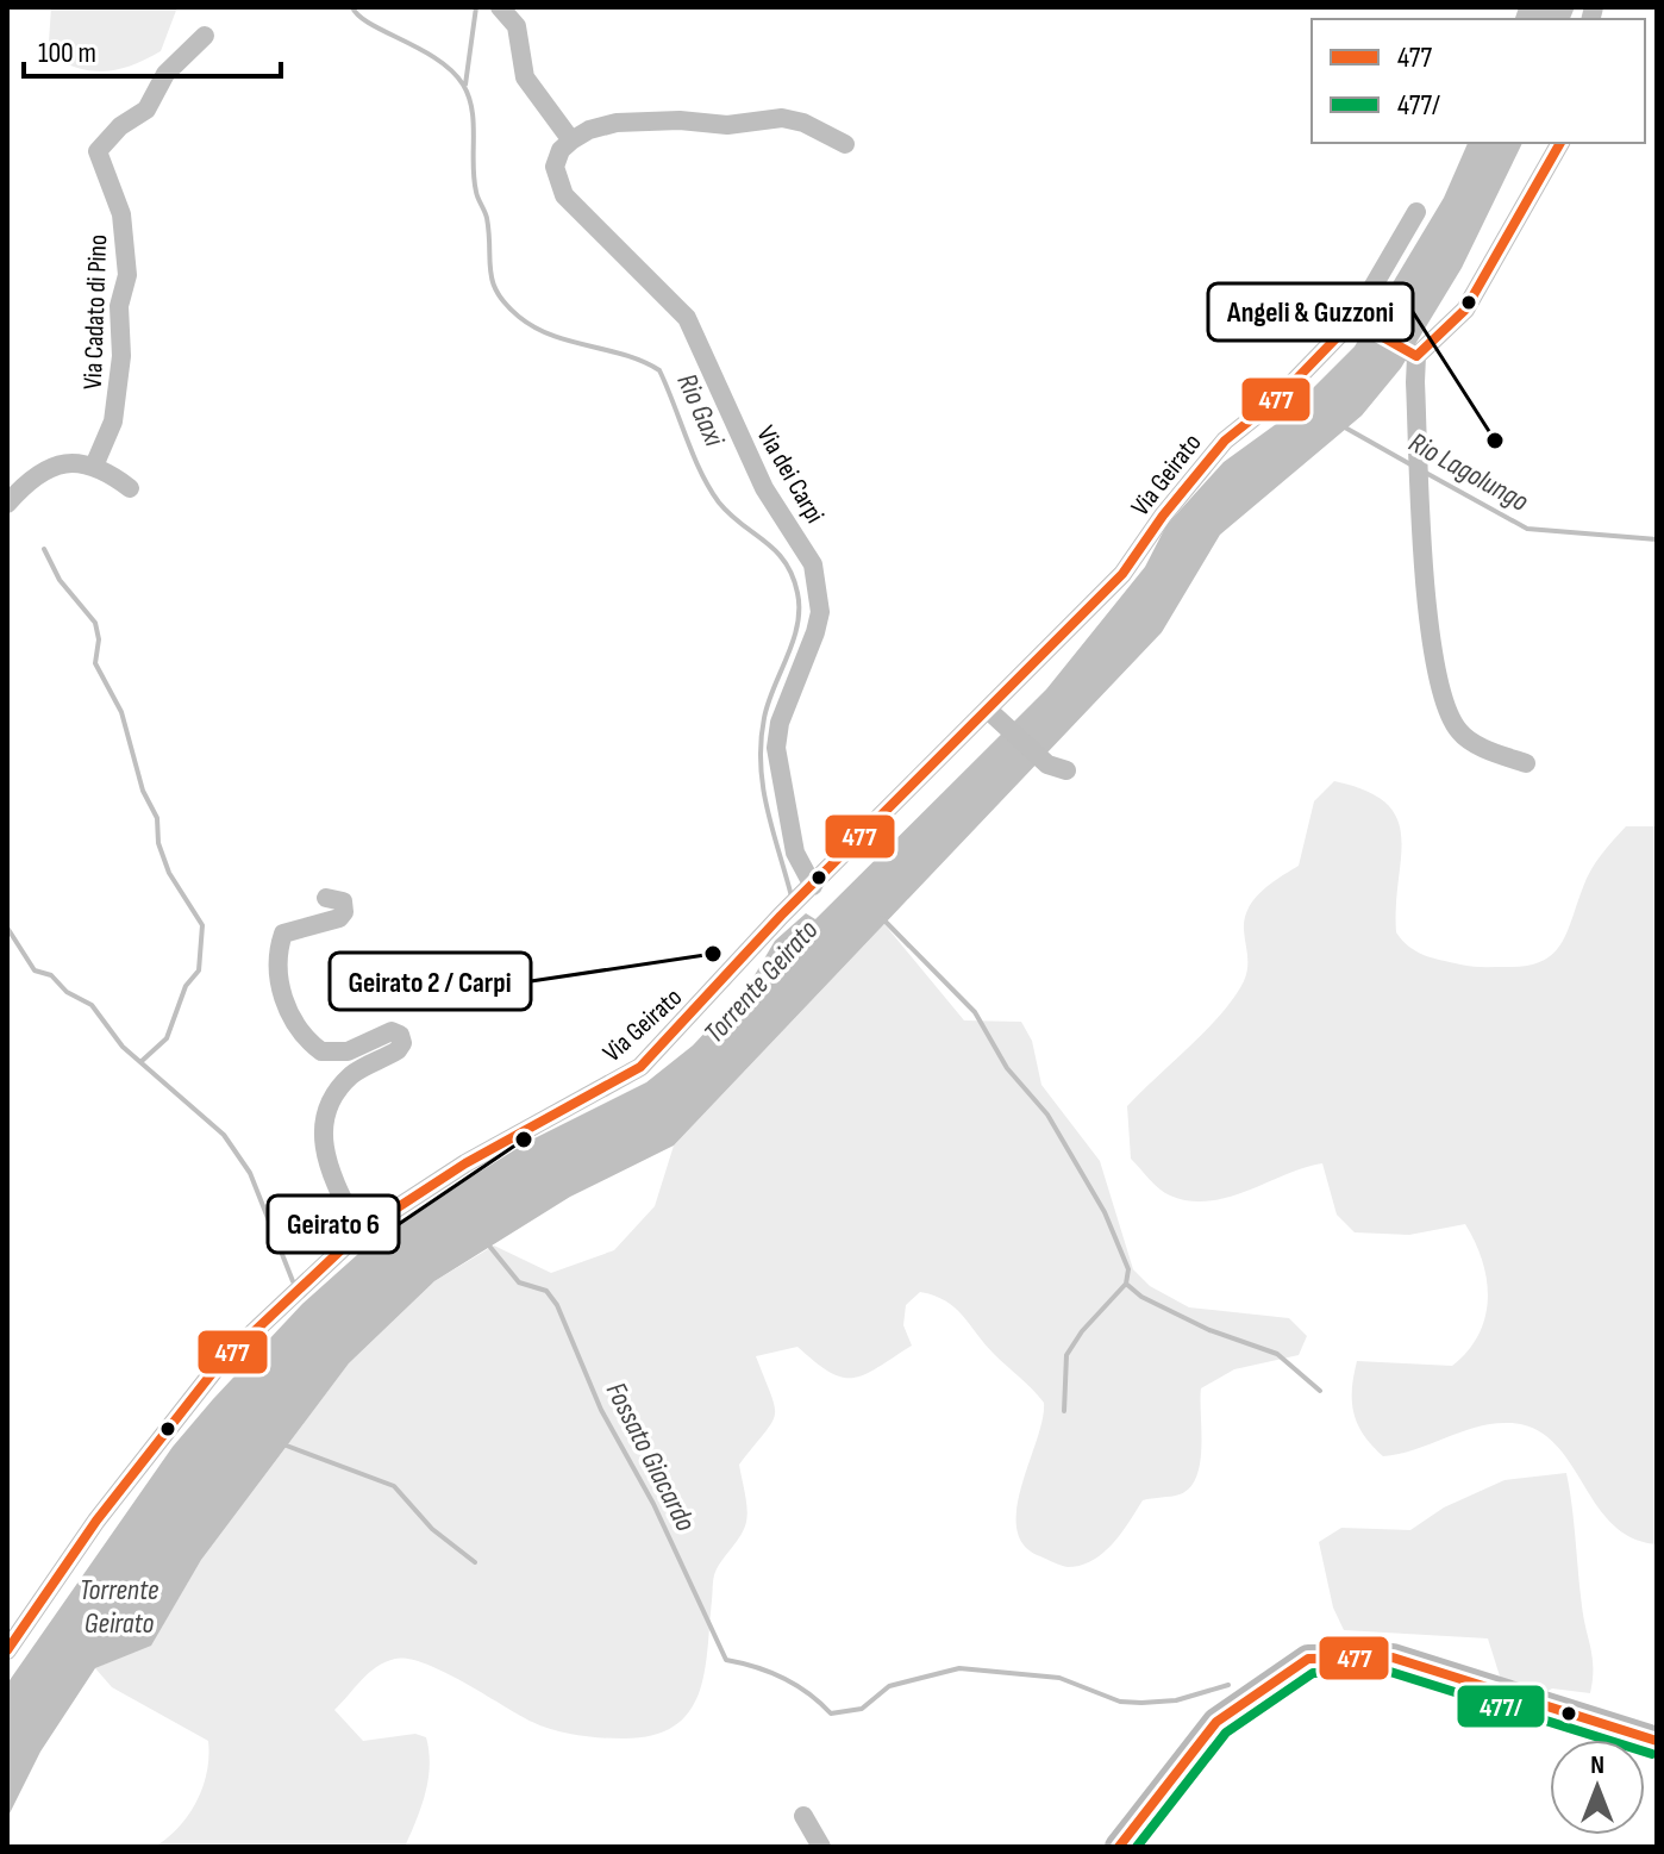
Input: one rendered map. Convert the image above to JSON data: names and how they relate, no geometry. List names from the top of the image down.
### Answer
{
  "streets": {
    "street": ["Via Cadato di Pino", "Via dei Carpi", "Via Geirato"]
  },
  "crossings": [
    ["Via dei Carpi", "Via Geirato"]
  ],
  "water": [
    "Rio Gaxi",
    "Rio Lagolungo",
    "Torrente Geirato",
    "Fossato Giacardo"
  ],
  "places": ["Angeli & Guzzoni", "Geirato 2 / Carpi", "Geirato 6"],
  "lines": ["transit line 477", "transit line 477/"],
  "legend": ["477", "477/"],
  "scale_bar": "100 m",
  "north": "top"
}
